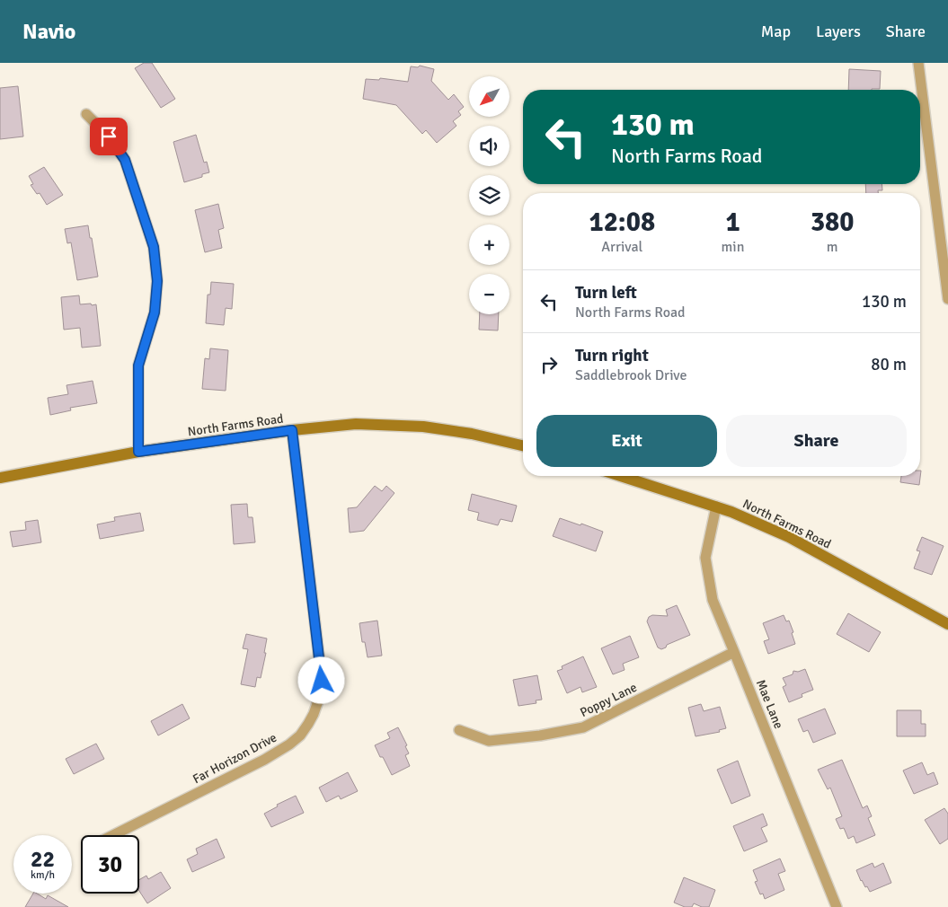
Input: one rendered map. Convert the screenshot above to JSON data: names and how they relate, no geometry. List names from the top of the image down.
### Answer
{
  "streets": {
    "main road": ["North Farms Road"],
    "street": ["Poppy Lane", "Mae Lane", "Far Horizon Drive"]
  },
  "crossings": [
    ["North Farms Road", "Mae Lane"],
    ["North Farms Road", "Far Horizon Drive"],
    ["Poppy Lane", "Mae Lane"]
  ],
  "north": "bottom left",
  "page": {
    "header": "Navio",
    "nav": ["Map", "Layers", "Share"],
    "map_buttons": ["+", "−"],
    "turn": ["130 m", "North Farms Road"],
    "eta": [
      "12:08",
      "Arrival",
      "1",
      "min",
      "380",
      "m"
    ],
    "list": [
      {
        "name": "Turn left",
        "note": "North Farms Road",
        "value": "130 m"
      },
      {
        "name": "Turn right",
        "note": "Saddlebrook Drive",
        "value": "80 m"
      }
    ],
    "buttons": ["Exit", "Share"],
    "speed": "22 km/h",
    "limit": "30"
  }
}
